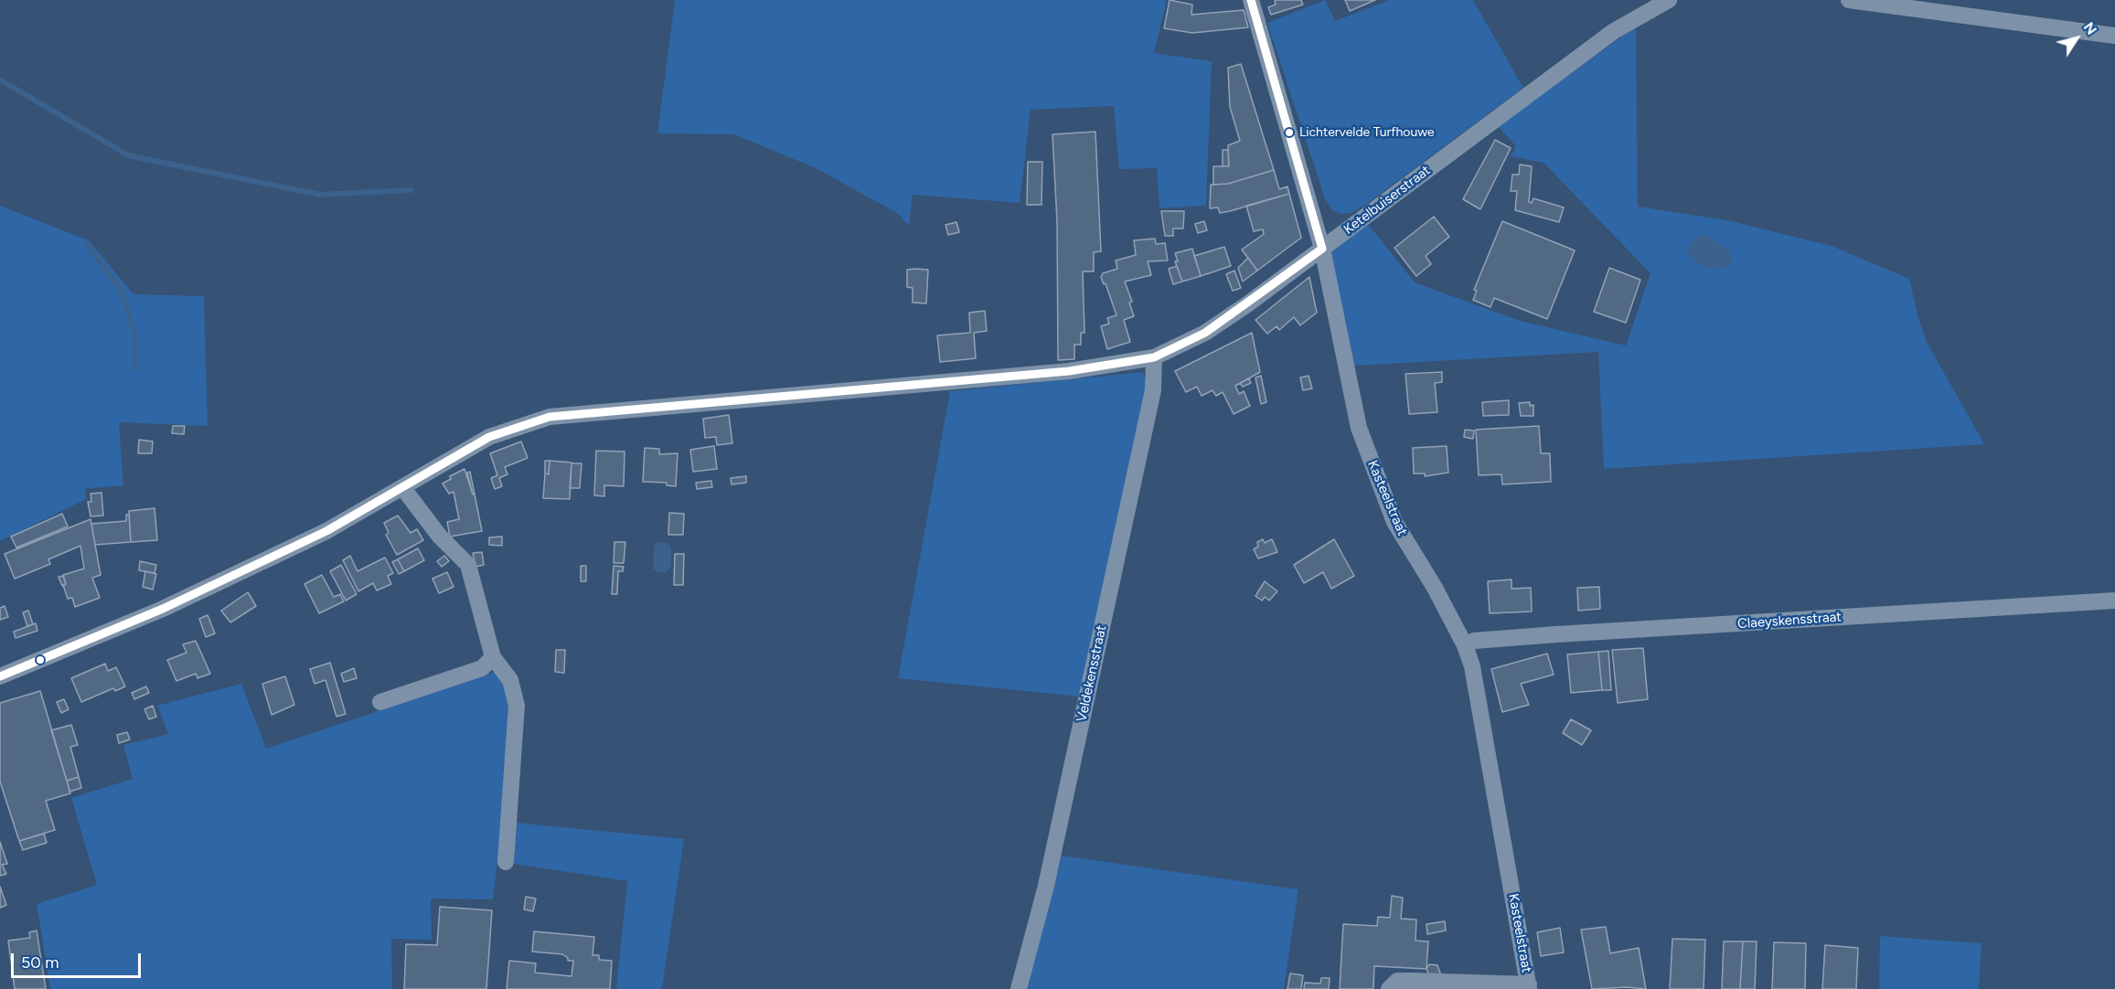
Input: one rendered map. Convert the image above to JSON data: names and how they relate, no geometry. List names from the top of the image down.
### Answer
{
  "streets": {
    "street": [
      "Ketelbuiserstraat",
      "Kasteelstraat",
      "Claeyskensstraat",
      "Veldekensstraat"
    ]
  },
  "crossings": [
    ["Ketelbuiserstraat", "Kasteelstraat"],
    ["Ketelbuiserstraat", "Veldekensstraat"],
    ["Kasteelstraat", "Claeyskensstraat"]
  ],
  "places": ["Lichtervelde Turfhouwe"],
  "scale_bar": "50 m",
  "north": "top right"
}
